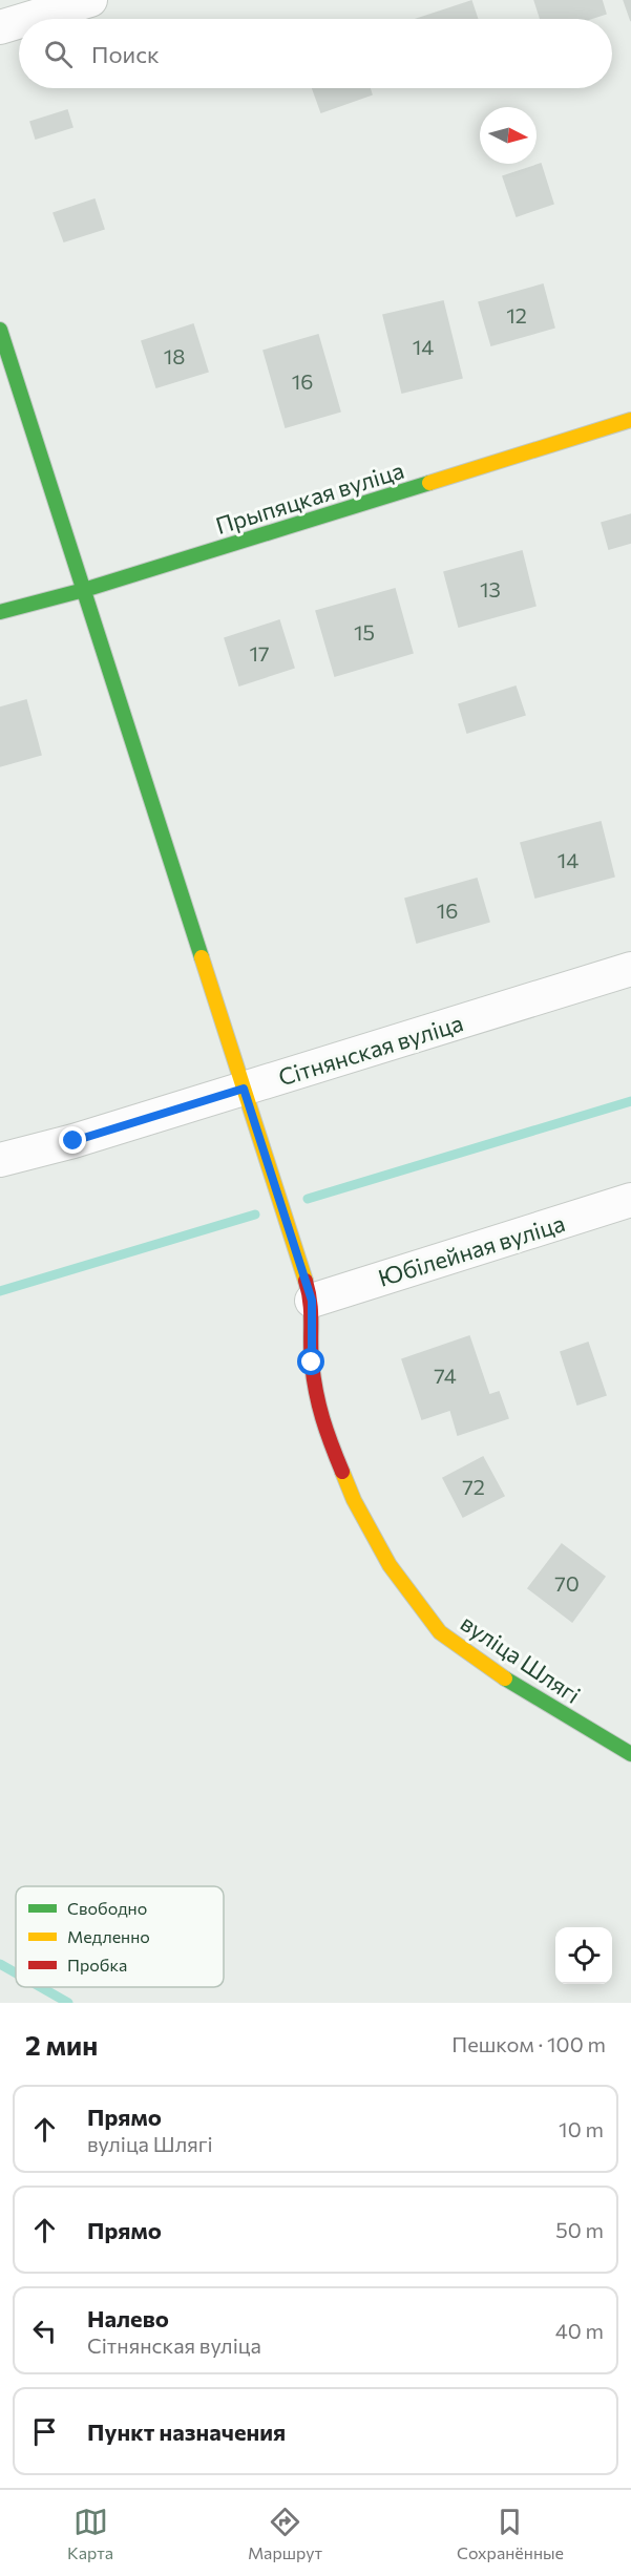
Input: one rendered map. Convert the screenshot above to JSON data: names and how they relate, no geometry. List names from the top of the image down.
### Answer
{
  "streets": {
    "street": [
      "Прыпяцкая вуліца",
      "Сітнянская вуліца",
      "Юбілейная вуліца",
      "вуліца Шлягі"
    ]
  },
  "crossings": [
    ["Прыпяцкая вуліца", "вуліца Шлягі"],
    ["Сітнянская вуліца", "вуліца Шлягі"],
    ["Юбілейная вуліца", "вуліца Шлягі"]
  ],
  "house_numbers": [
    "12",
    "14",
    "18",
    "16",
    "13",
    "15",
    "17",
    "14",
    "16",
    "74",
    "72",
    "70"
  ],
  "legend": ["Свободно", "Медленно", "Пробка"],
  "north": "right",
  "page": {
    "search": "Поиск",
    "heading": ["2 мин", "Пешком · 100 m"],
    "list": [
      ["Прямо", "вуліца Шлягі", "10 m"],
      ["Прямо", "50 m"],
      ["Налево", "Сітнянская вуліца", "40 m"],
      "Пункт назначения"
    ],
    "nav": ["Карта", "Маршрут", "Сохранённые"]
  }
}
